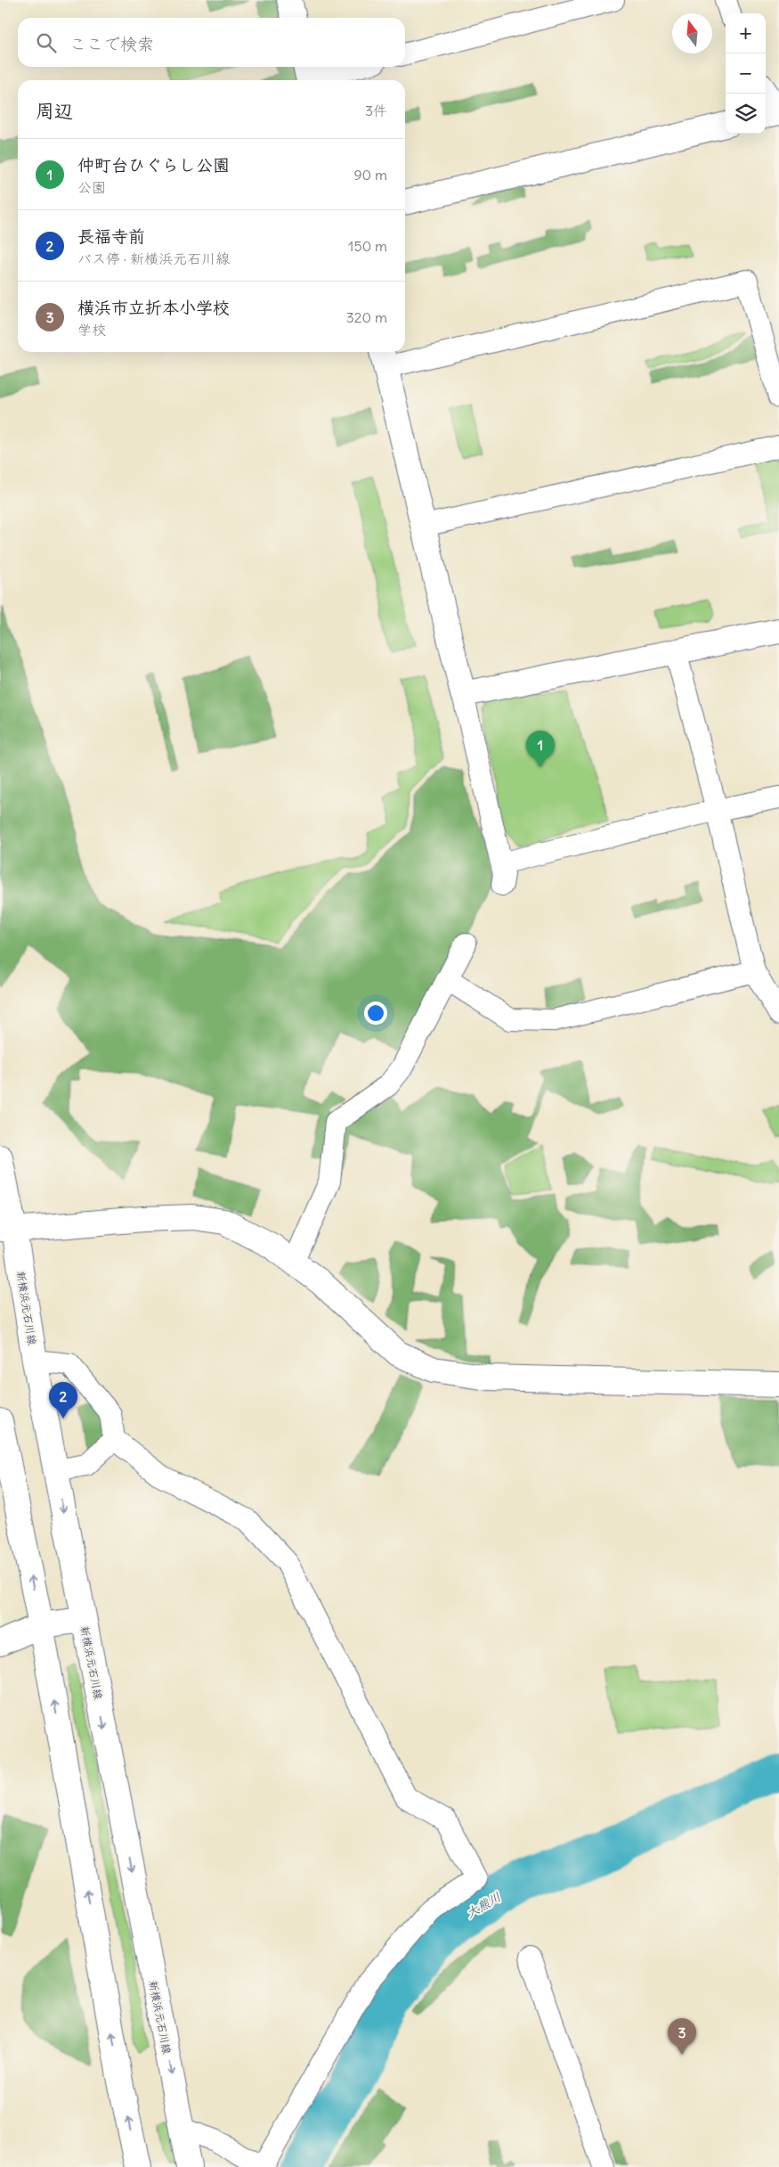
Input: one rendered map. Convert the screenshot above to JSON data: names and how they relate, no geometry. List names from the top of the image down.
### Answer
{
  "streets": {
    "street": ["新横浜元石川線"]
  },
  "water": ["大熊川"],
  "north": "top",
  "page": {
    "map_buttons": ["+", "−"],
    "search": "ここで検索",
    "heading": ["周辺", "3件"],
    "list": [
      {
        "mark": "1",
        "name": "仲町台ひぐらし公園",
        "note": "公園",
        "value": "90 m"
      },
      {
        "mark": "2",
        "name": "長福寺前",
        "note": "バス停 · 新横浜元石川線",
        "value": "150 m"
      },
      {
        "mark": "3",
        "name": "横浜市立折本小学校",
        "note": "学校",
        "value": "320 m"
      }
    ],
    "pins": ["1", "2", "3"]
  }
}
